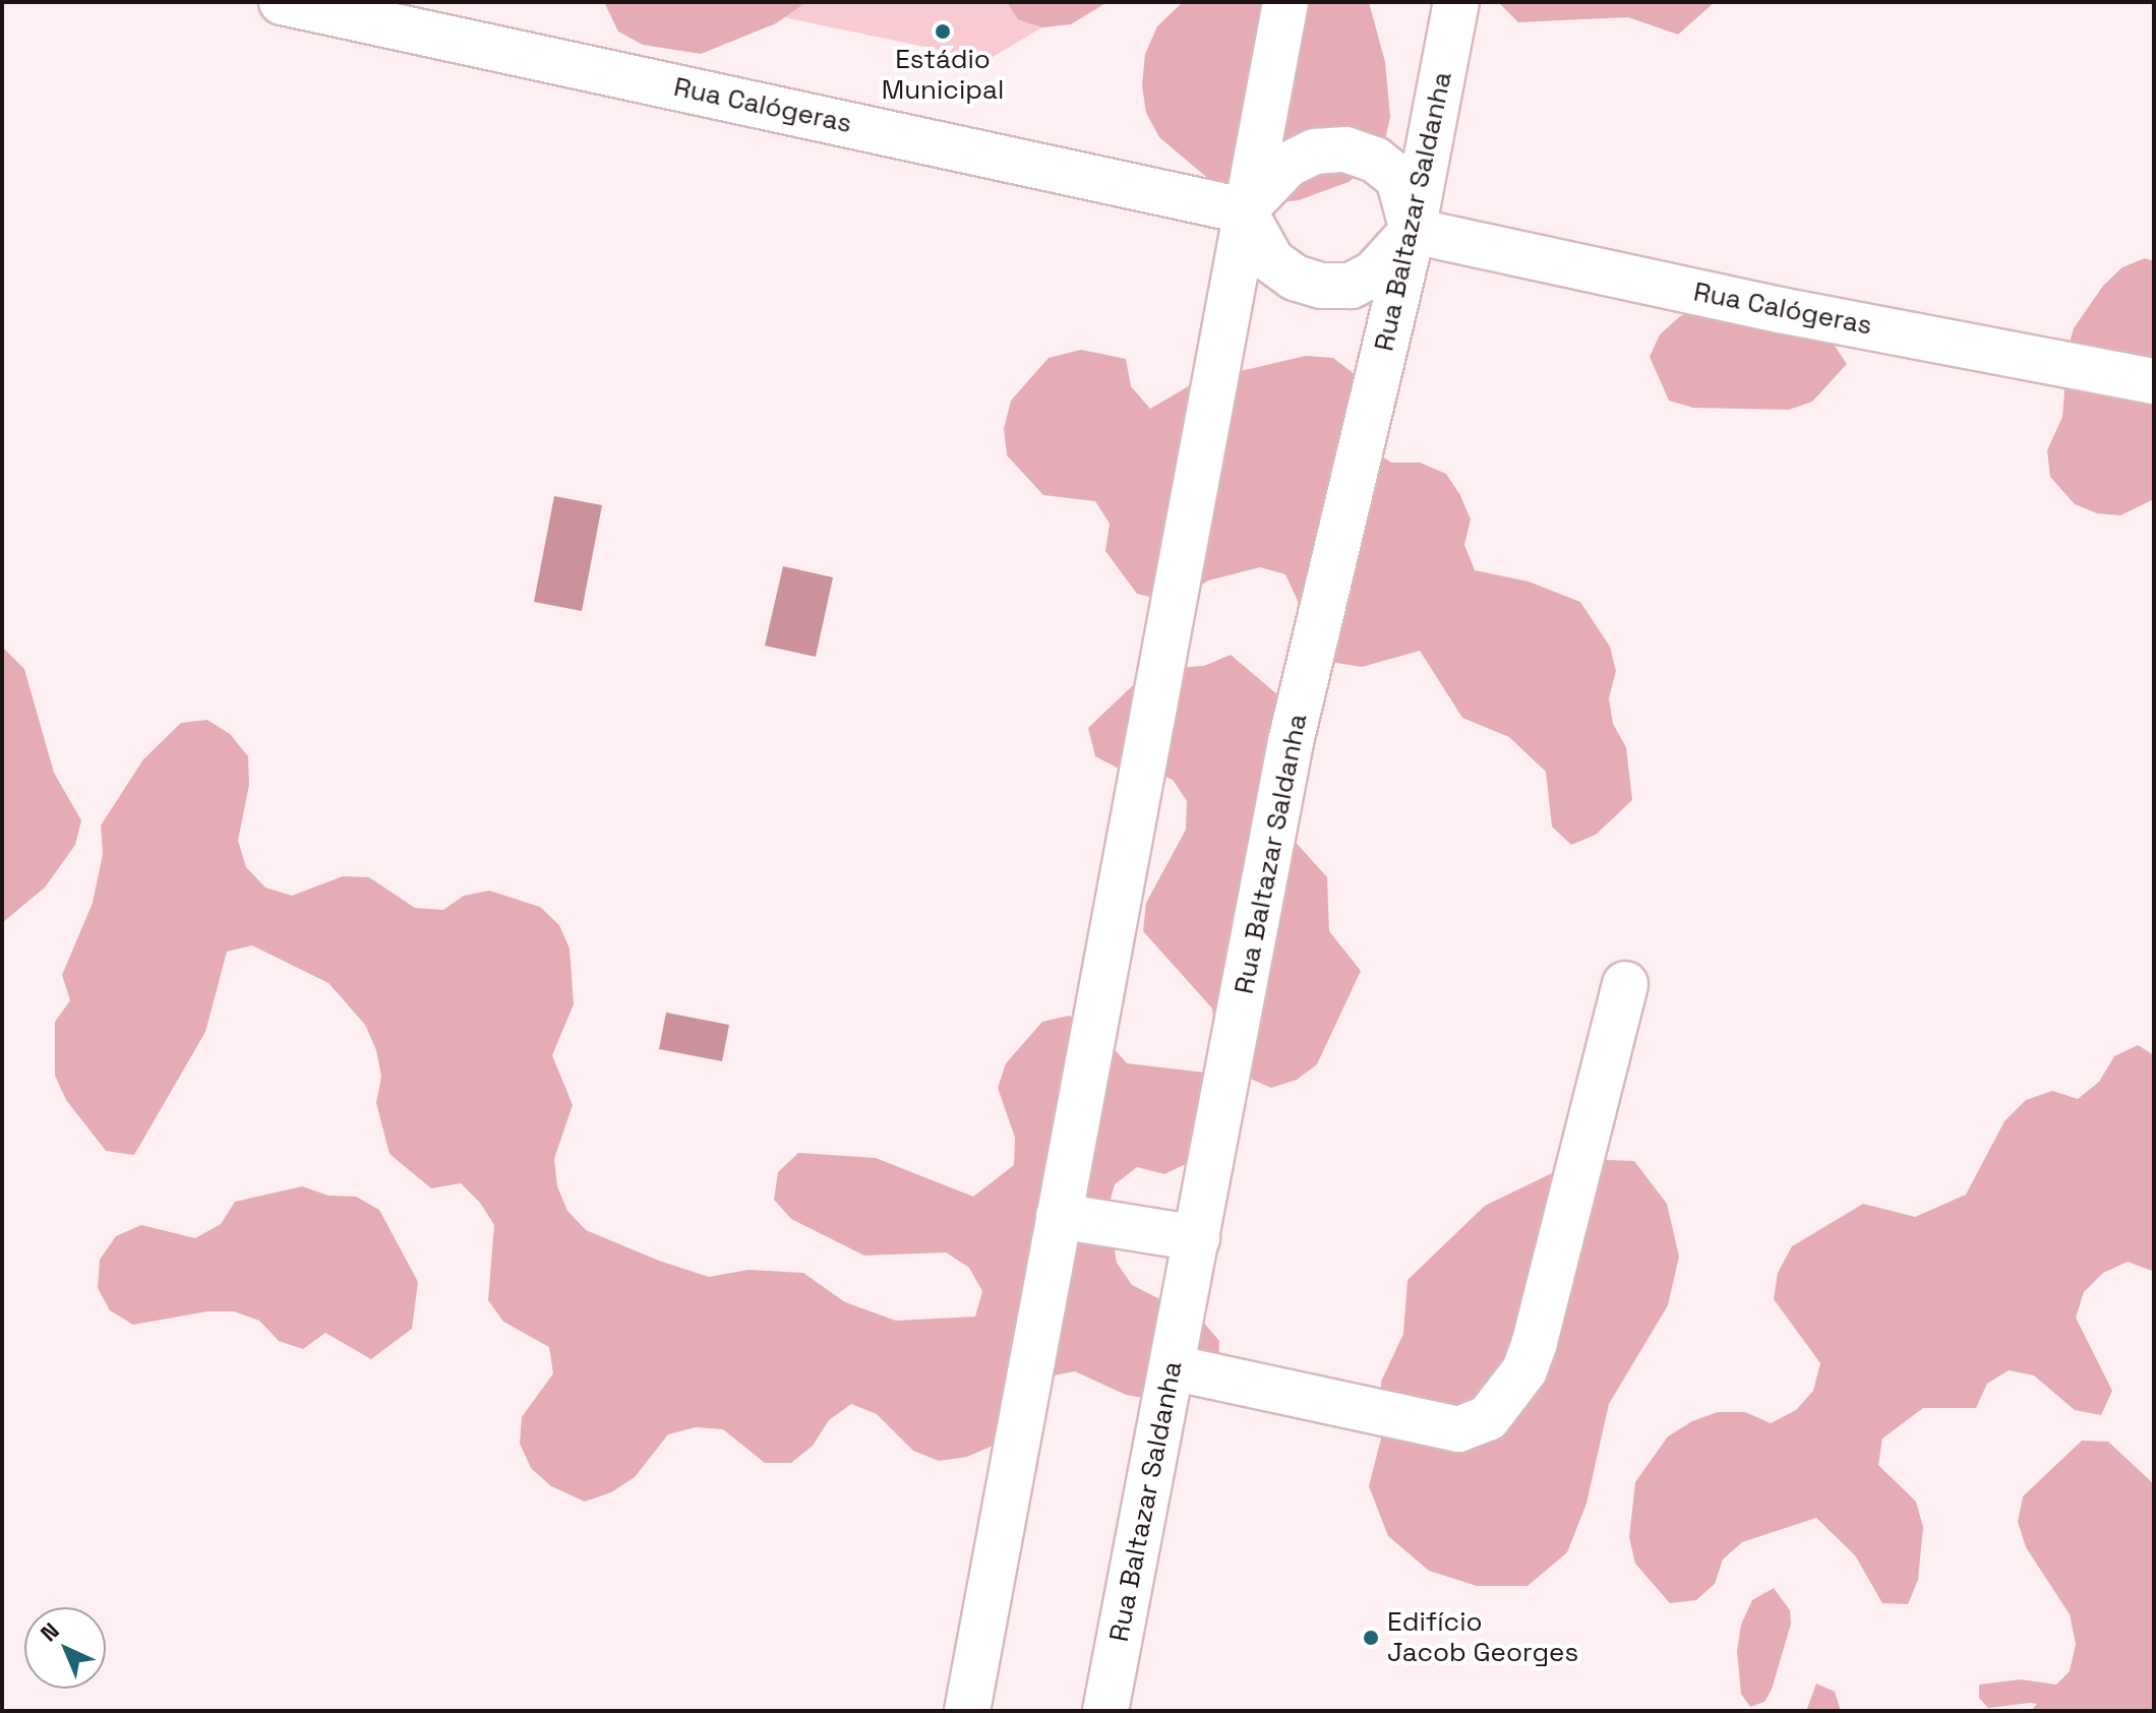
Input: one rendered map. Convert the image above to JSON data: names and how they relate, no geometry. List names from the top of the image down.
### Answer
{
  "streets": {
    "main road": ["Rua Calógeras", "Rua Baltazar Saldanha"]
  },
  "crossings": [
    ["Rua Calógeras", "Rua Baltazar Saldanha"]
  ],
  "places": ["Estádio Municipal", "Edifício Jacob Georges"],
  "north": "top left"
}
